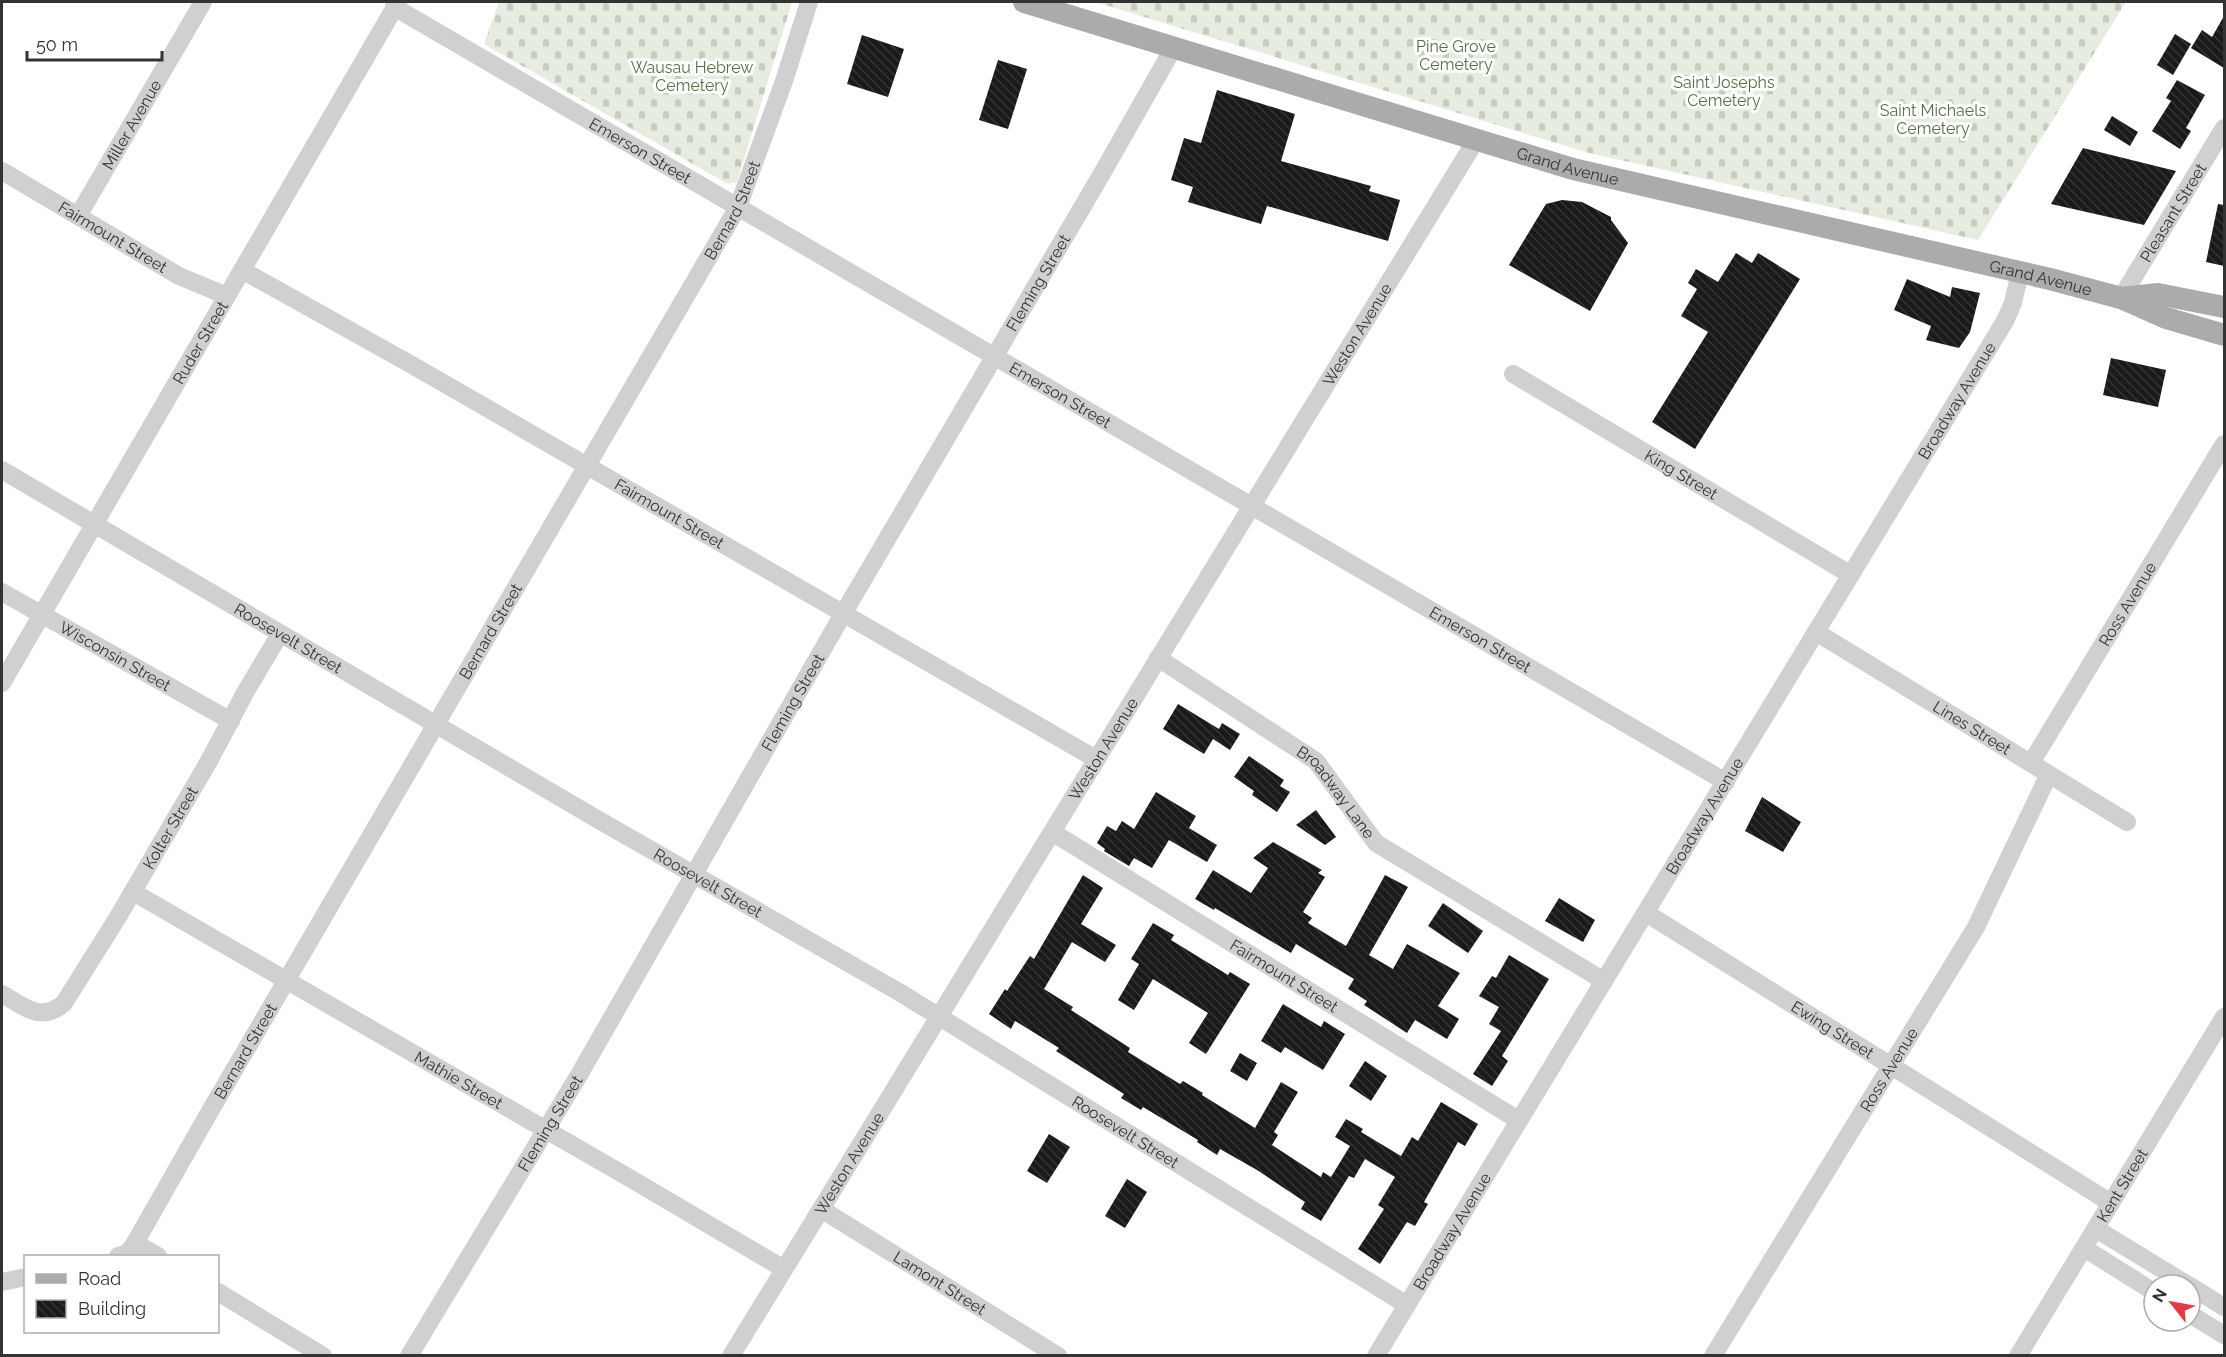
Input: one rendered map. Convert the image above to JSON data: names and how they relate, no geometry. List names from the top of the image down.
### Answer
{
  "streets": {
    "main road": ["Grand Avenue"],
    "street": [
      "Miller Avenue",
      "Emerson Street",
      "Bernard Street",
      "Pleasant Street",
      "Fairmount Street",
      "Fleming Street",
      "Weston Avenue",
      "Ruder Street",
      "Broadway Avenue",
      "King Street",
      "Ross Avenue",
      "Roosevelt Street",
      "Wisconsin Street",
      "Lines Street",
      "Broadway Lane",
      "Kolter Street",
      "Ewing Street",
      "Mathie Street",
      "Kent Street",
      "Lamont Street"
    ]
  },
  "crossings": [
    ["Miller Avenue", "Fairmount Street"],
    ["Emerson Street", "Bernard Street"],
    ["Emerson Street", "Fleming Street"],
    ["Emerson Street", "Weston Avenue"],
    ["Emerson Street", "Ruder Street"],
    ["Emerson Street", "Broadway Avenue"],
    ["Grand Avenue", "Pleasant Street"],
    ["Grand Avenue", "Fleming Street"],
    ["Grand Avenue", "Weston Avenue"],
    ["Grand Avenue", "Broadway Avenue"],
    ["Bernard Street", "Fairmount Street"],
    ["Bernard Street", "Roosevelt Street"],
    ["Bernard Street", "Mathie Street"],
    ["Fairmount Street", "Fleming Street"],
    ["Fairmount Street", "Weston Avenue"],
    ["Fairmount Street", "Ruder Street"],
    ["Fairmount Street", "Broadway Avenue"],
    ["Fleming Street", "Roosevelt Street"],
    ["Fleming Street", "Mathie Street"],
    ["Weston Avenue", "Roosevelt Street"],
    ["Weston Avenue", "Broadway Lane"],
    ["Weston Avenue", "Mathie Street"],
    ["Weston Avenue", "Lamont Street"],
    ["Ruder Street", "Roosevelt Street"],
    ["Ruder Street", "Wisconsin Street"],
    ["Broadway Avenue", "King Street"],
    ["Broadway Avenue", "Roosevelt Street"],
    ["Broadway Avenue", "Lines Street"],
    ["Broadway Avenue", "Broadway Lane"],
    ["Broadway Avenue", "Ewing Street"],
    ["Ross Avenue", "Lines Street"],
    ["Ross Avenue", "Ewing Street"],
    ["Roosevelt Street", "Kolter Street"],
    ["Wisconsin Street", "Kolter Street"],
    ["Kolter Street", "Mathie Street"],
    ["Ewing Street", "Kent Street"]
  ],
  "parks": [
    "Pine Grove Cemetery",
    "Wausau Hebrew Cemetery",
    "Saint Josephs Cemetery",
    "Saint Michaels Cemetery"
  ],
  "legend": ["Road", "Building"],
  "scale_bar": "50 m",
  "north": "top left"
}
